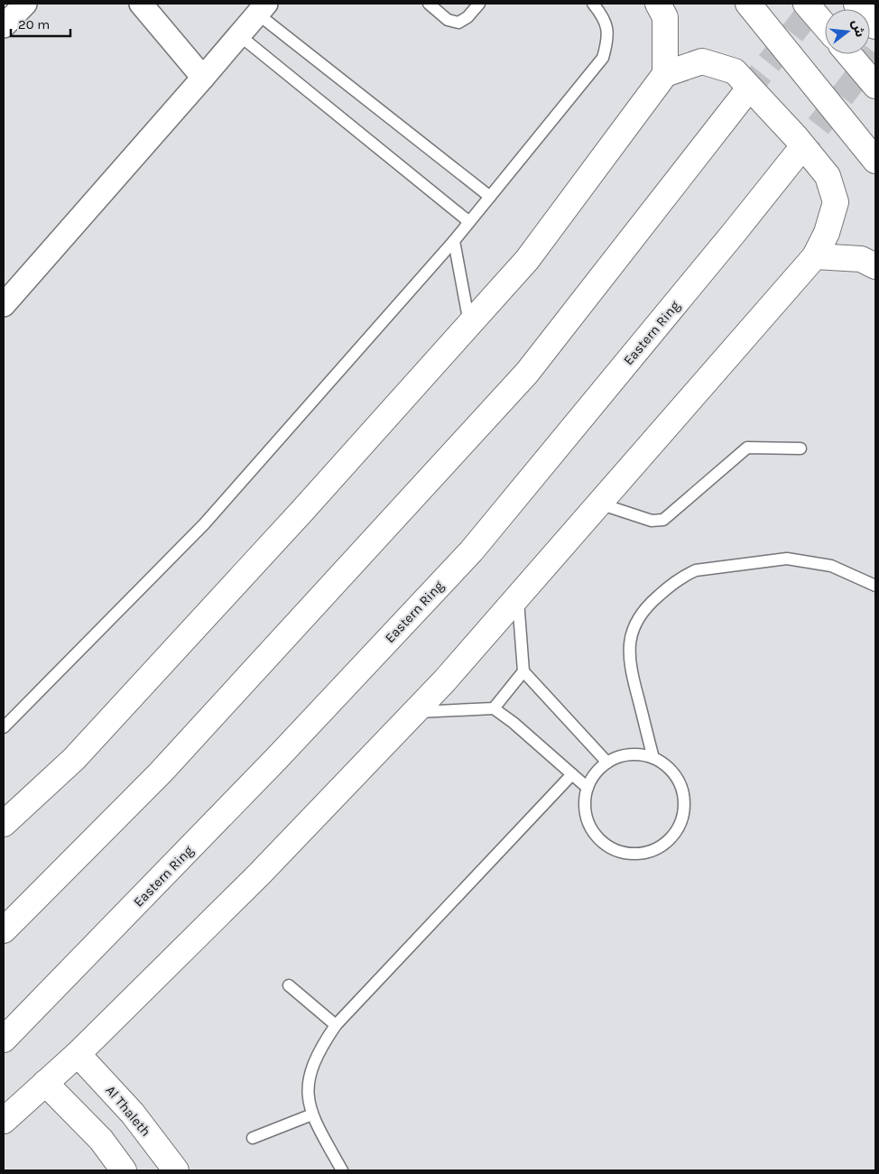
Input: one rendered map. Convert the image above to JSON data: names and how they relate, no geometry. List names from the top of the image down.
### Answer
{
  "streets": {
    "main road": ["Eastern Ring", "Al Thaleth"]
  },
  "scale_bar": "20 m",
  "north": "right"
}
